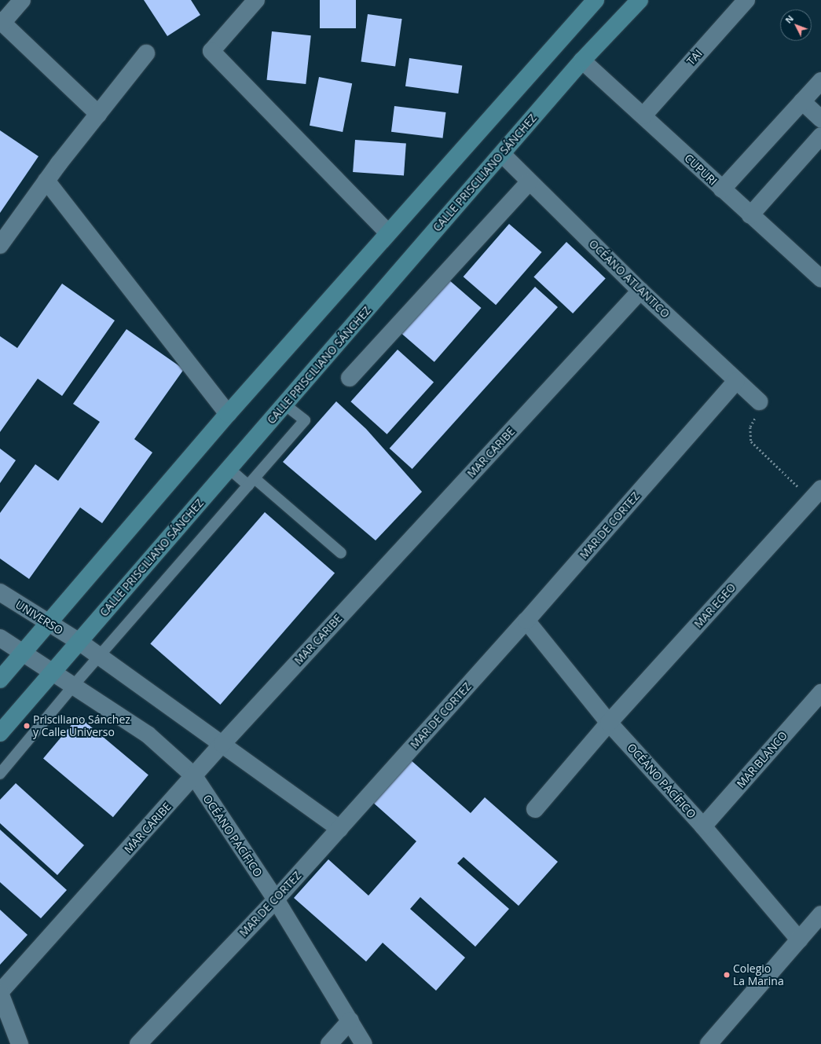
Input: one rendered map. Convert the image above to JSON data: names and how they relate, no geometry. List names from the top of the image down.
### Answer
{
  "streets": {
    "main road": ["CALLE PRISCILIANO SÁNCHEZ"],
    "street": [
      "TAI",
      "CUPURI",
      "OCÉANO ATLANTICO",
      "MAR CARIBE",
      "MAR DE CORTEZ",
      "MAR EGEO",
      "UNIVERSO",
      "MAR BLANCO",
      "OCÉANO PACÍFICO"
    ]
  },
  "crossings": [
    ["TAI", "CUPURI"],
    ["CUPURI", "CALLE PRISCILIANO SÁNCHEZ"],
    ["CALLE PRISCILIANO SÁNCHEZ", "OCÉANO ATLANTICO"],
    ["CALLE PRISCILIANO SÁNCHEZ", "UNIVERSO"],
    ["CALLE PRISCILIANO SÁNCHEZ", "OCÉANO PACÍFICO"],
    ["OCÉANO ATLANTICO", "MAR CARIBE"],
    ["OCÉANO ATLANTICO", "MAR DE CORTEZ"],
    ["MAR CARIBE", "OCÉANO PACÍFICO"],
    ["MAR DE CORTEZ", "OCÉANO PACÍFICO"],
    ["MAR EGEO", "OCÉANO PACÍFICO"],
    ["MAR BLANCO", "OCÉANO PACÍFICO"]
  ],
  "places": ["Prisciliano Sánchez y Calle Universo", "Colegio La Marina"],
  "north": "top left"
}
